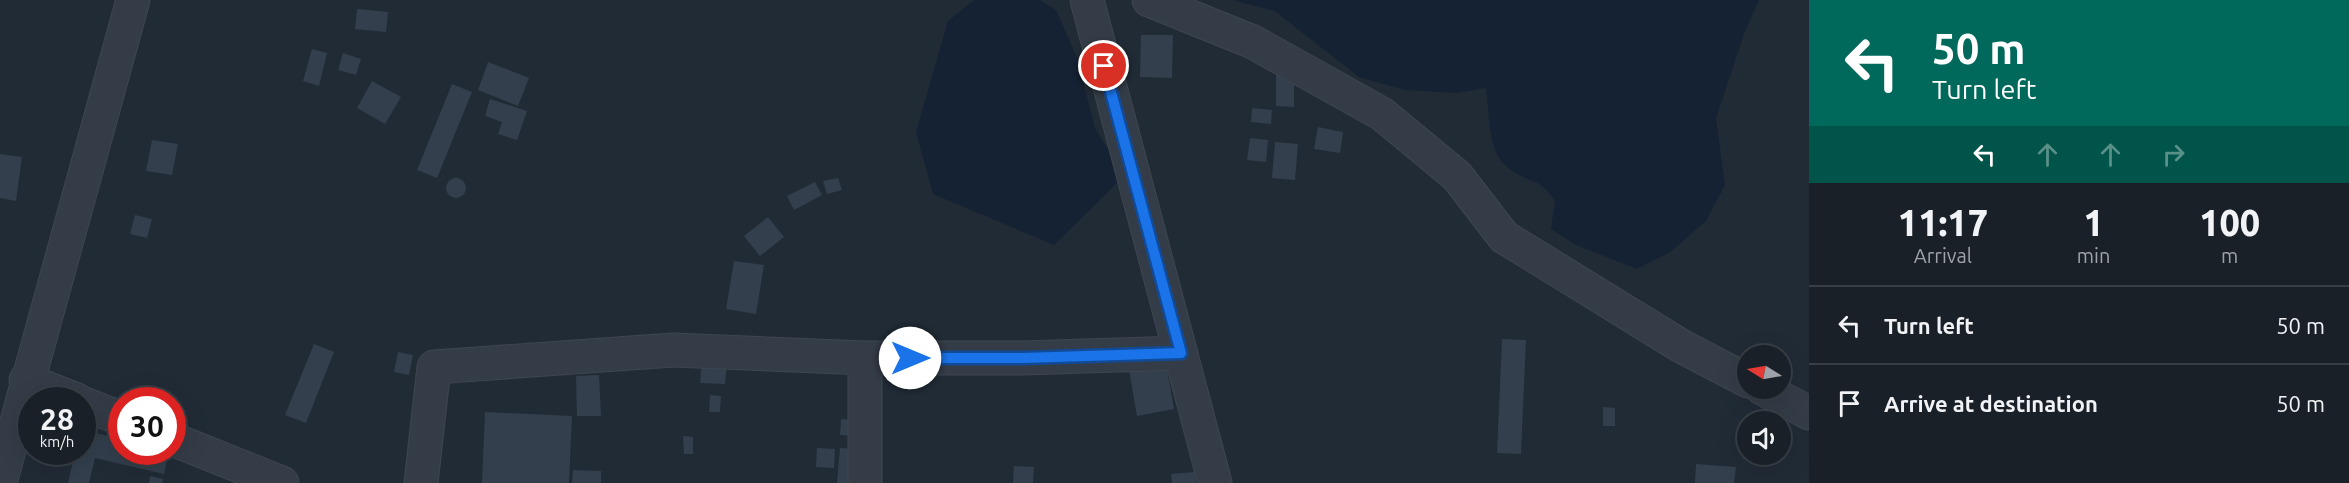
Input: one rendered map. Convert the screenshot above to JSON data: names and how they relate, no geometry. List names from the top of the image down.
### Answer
{
  "north": "left",
  "page": {
    "turn": ["50 m", "Turn left"],
    "eta": [
      "11:17",
      "Arrival",
      "1",
      "min",
      "100",
      "m"
    ],
    "list": [
      {
        "name": "Turn left",
        "value": "50 m"
      },
      {
        "name": "Arrive at destination",
        "value": "50 m"
      }
    ],
    "speed": "28 km/h",
    "limit": "30"
  }
}
